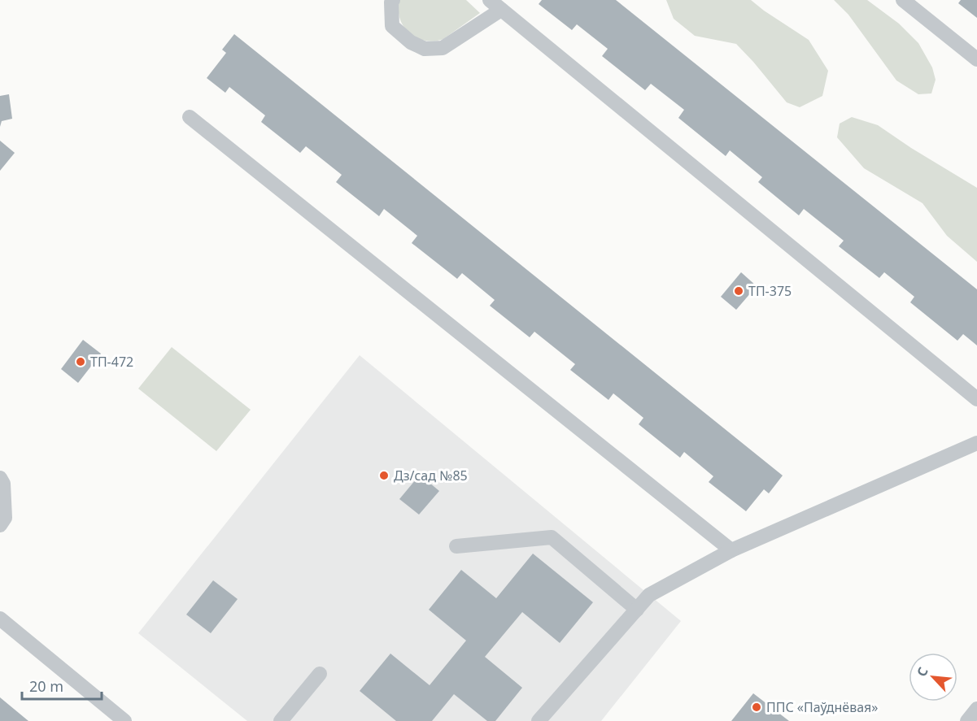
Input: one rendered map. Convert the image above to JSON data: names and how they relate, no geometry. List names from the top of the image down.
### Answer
{
  "places": [
    "ТП-375",
    "ТП-472",
    "Дз/сад №85",
    "ППС «Паўднёвая»"
  ],
  "scale_bar": "20 m",
  "north": "top left"
}
